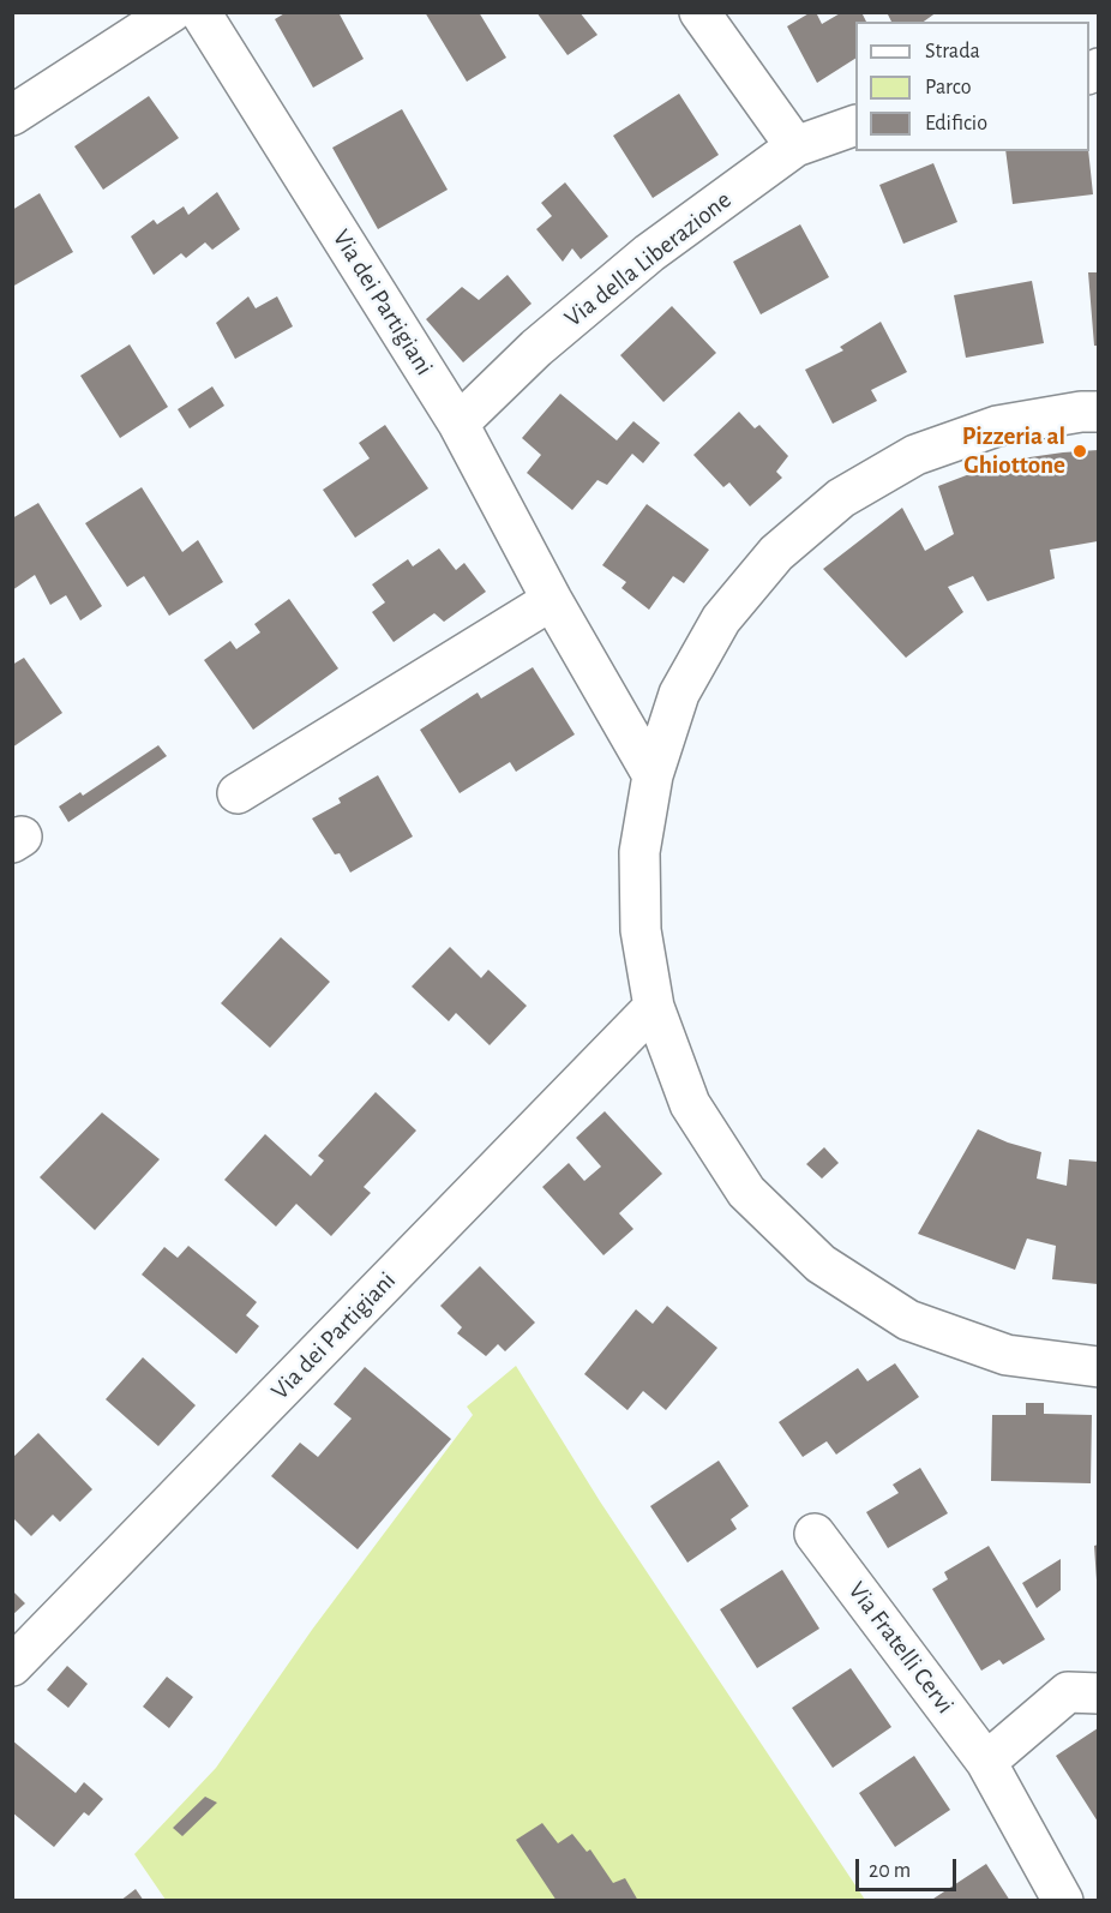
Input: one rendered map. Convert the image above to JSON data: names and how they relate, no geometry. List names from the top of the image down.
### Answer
{
  "streets": {
    "street": ["Via della Liberazione", "Via dei Partigiani", "Via Fratelli Cervi"]
  },
  "crossings": [
    ["Via della Liberazione", "Via dei Partigiani"]
  ],
  "places": ["Pizzeria al Ghiottone"],
  "legend": ["Strada", "Parco", "Edificio"],
  "scale_bar": "20 m"
}
